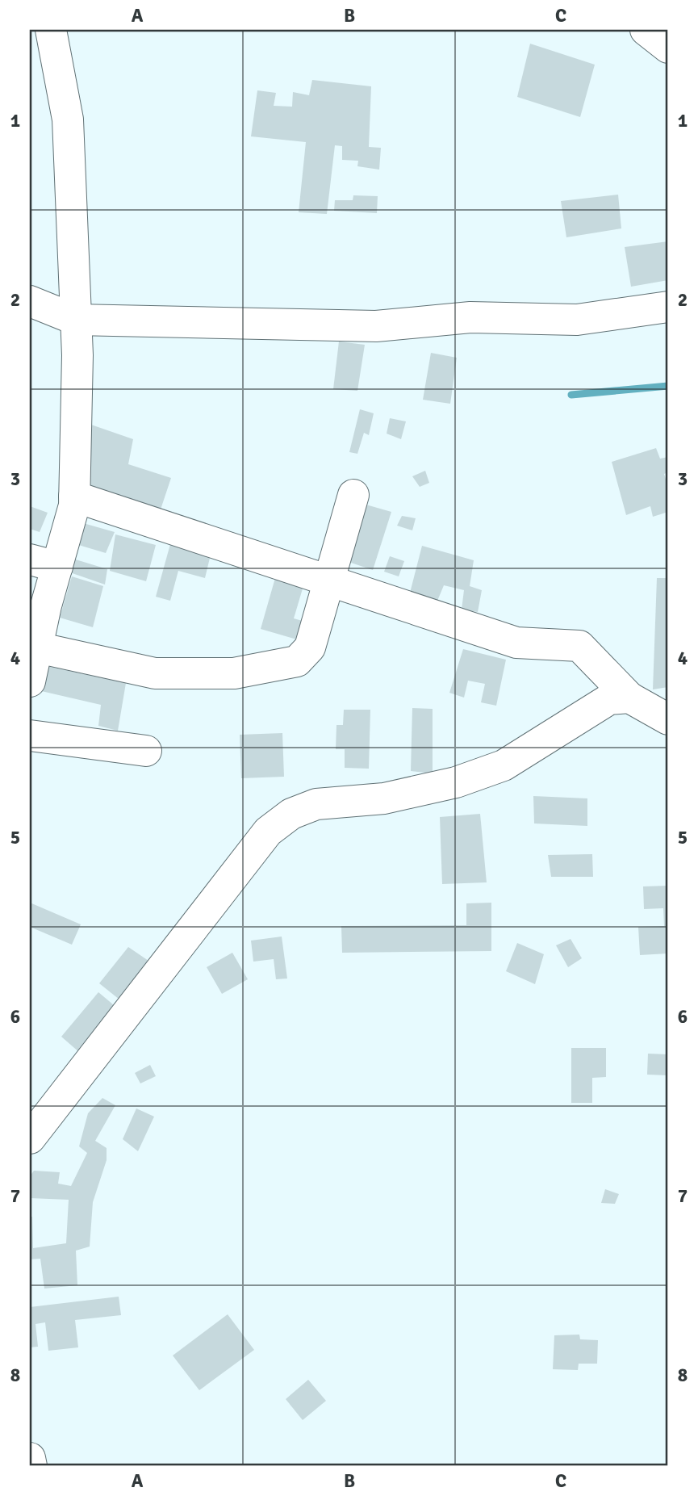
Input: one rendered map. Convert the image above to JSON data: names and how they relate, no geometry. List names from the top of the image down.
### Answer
{
  "grid": {
    "columns": ["A", "B", "C"],
    "rows": [
      "1",
      "2",
      "3",
      "4",
      "5",
      "6",
      "7",
      "8"
    ]
  }
}
